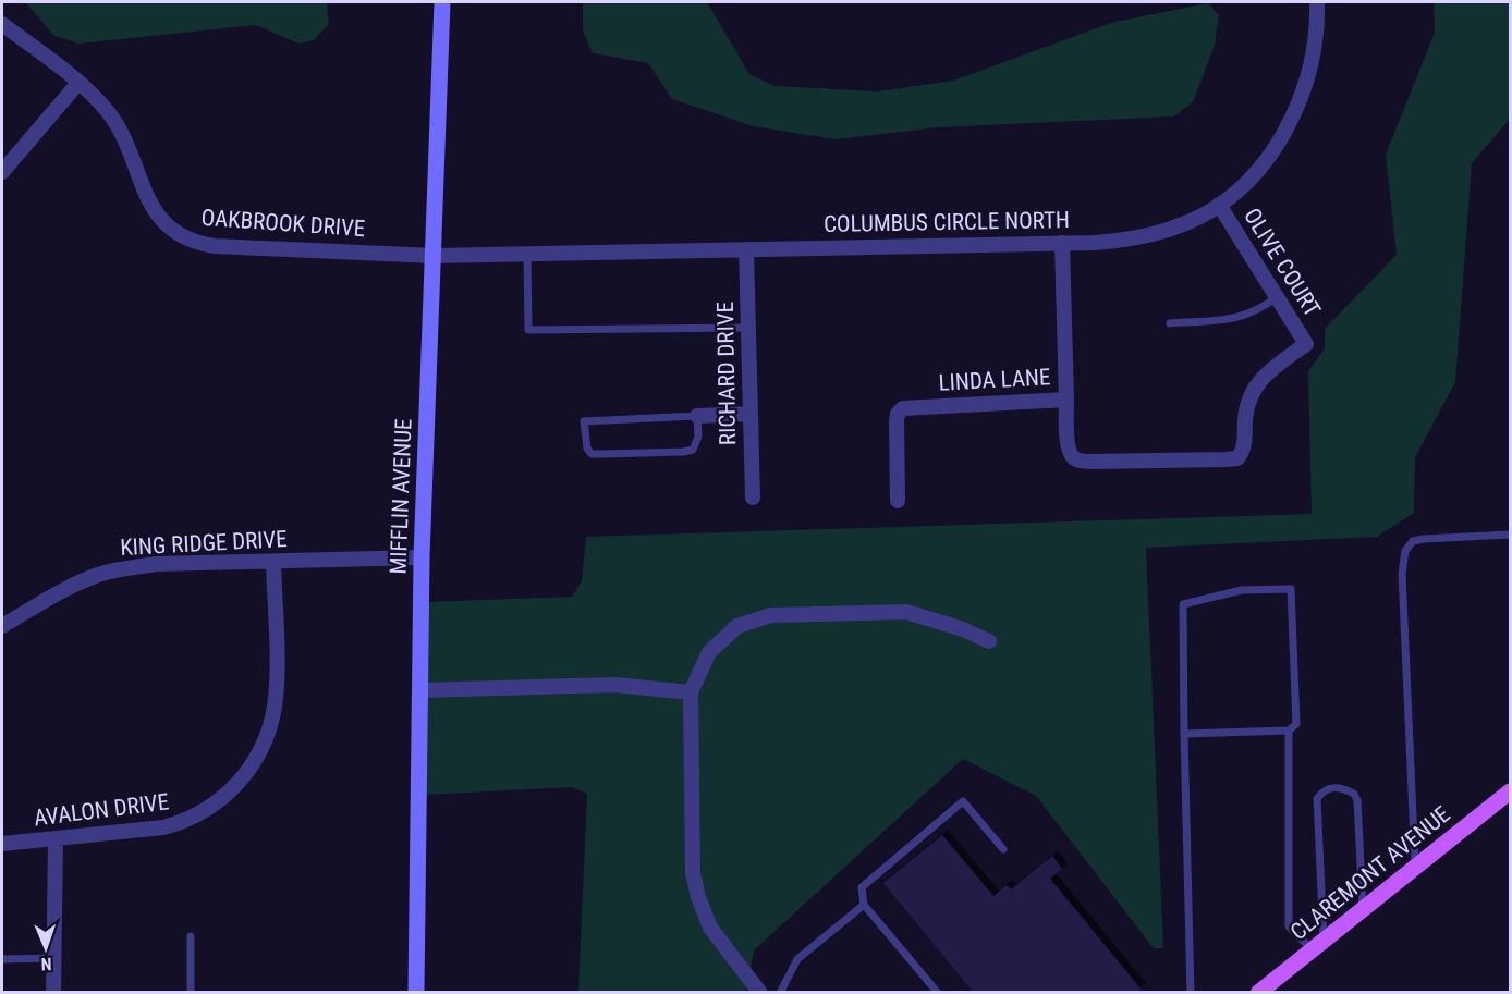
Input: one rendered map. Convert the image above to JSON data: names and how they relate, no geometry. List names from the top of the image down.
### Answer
{
  "streets": {
    "main road": ["CLAREMONT AVENUE"],
    "street": [
      "COLUMBUS CIRCLE NORTH",
      "OAKBROOK DRIVE",
      "OLIVE COURT",
      "RICHARD DRIVE",
      "LINDA LANE",
      "MIFFLIN AVENUE",
      "KING RIDGE DRIVE",
      "AVALON DRIVE"
    ]
  },
  "crossings": [
    ["COLUMBUS CIRCLE NORTH", "OAKBROOK DRIVE"],
    ["COLUMBUS CIRCLE NORTH", "OLIVE COURT"],
    ["COLUMBUS CIRCLE NORTH", "RICHARD DRIVE"],
    ["COLUMBUS CIRCLE NORTH", "LINDA LANE"],
    ["COLUMBUS CIRCLE NORTH", "MIFFLIN AVENUE"],
    ["OAKBROOK DRIVE", "MIFFLIN AVENUE"],
    ["OLIVE COURT", "LINDA LANE"],
    ["MIFFLIN AVENUE", "KING RIDGE DRIVE"],
    ["KING RIDGE DRIVE", "AVALON DRIVE"]
  ],
  "north": "bottom"
}
